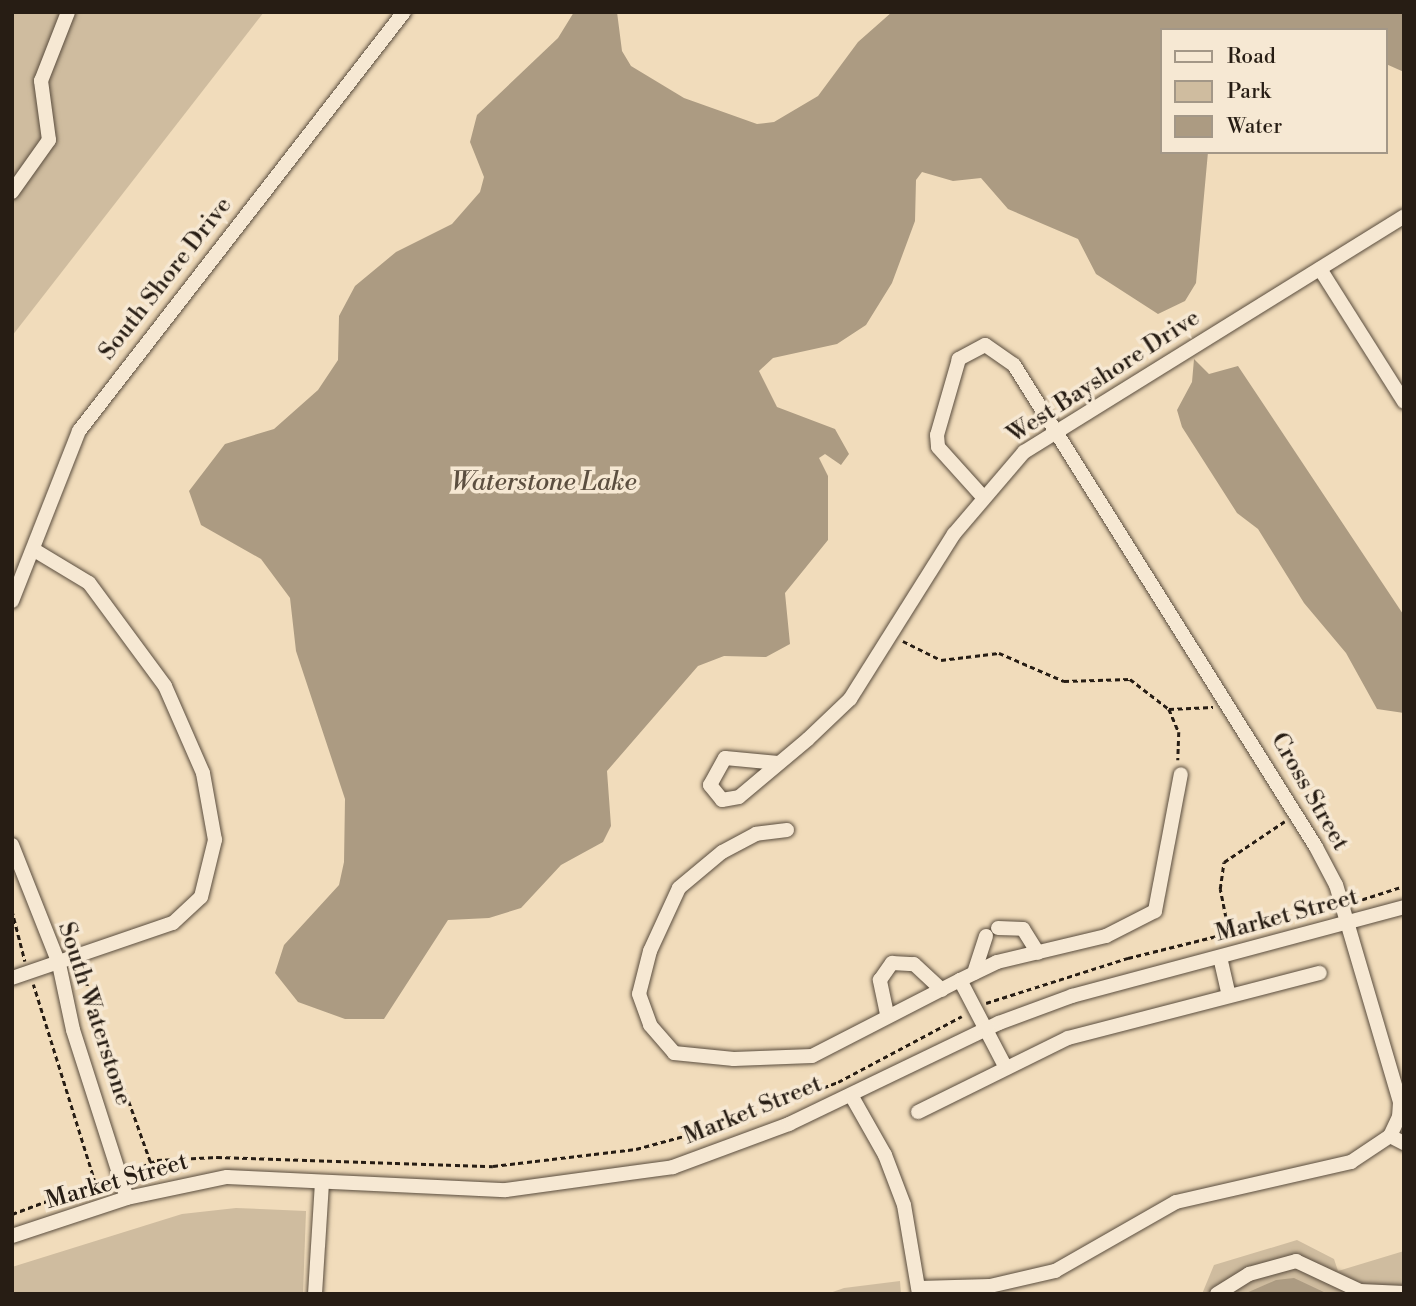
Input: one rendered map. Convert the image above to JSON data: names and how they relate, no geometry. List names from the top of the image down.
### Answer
{
  "streets": {
    "street": [
      "South Shore Drive",
      "West Bayshore Drive",
      "Cross Street",
      "Market Street",
      "South Waterstone"
    ]
  },
  "crossings": [
    ["West Bayshore Drive", "Cross Street"],
    ["Cross Street", "Market Street"],
    ["Market Street", "South Waterstone"]
  ],
  "water": ["Waterstone Lake"],
  "legend": ["Road", "Park", "Water"]
}
